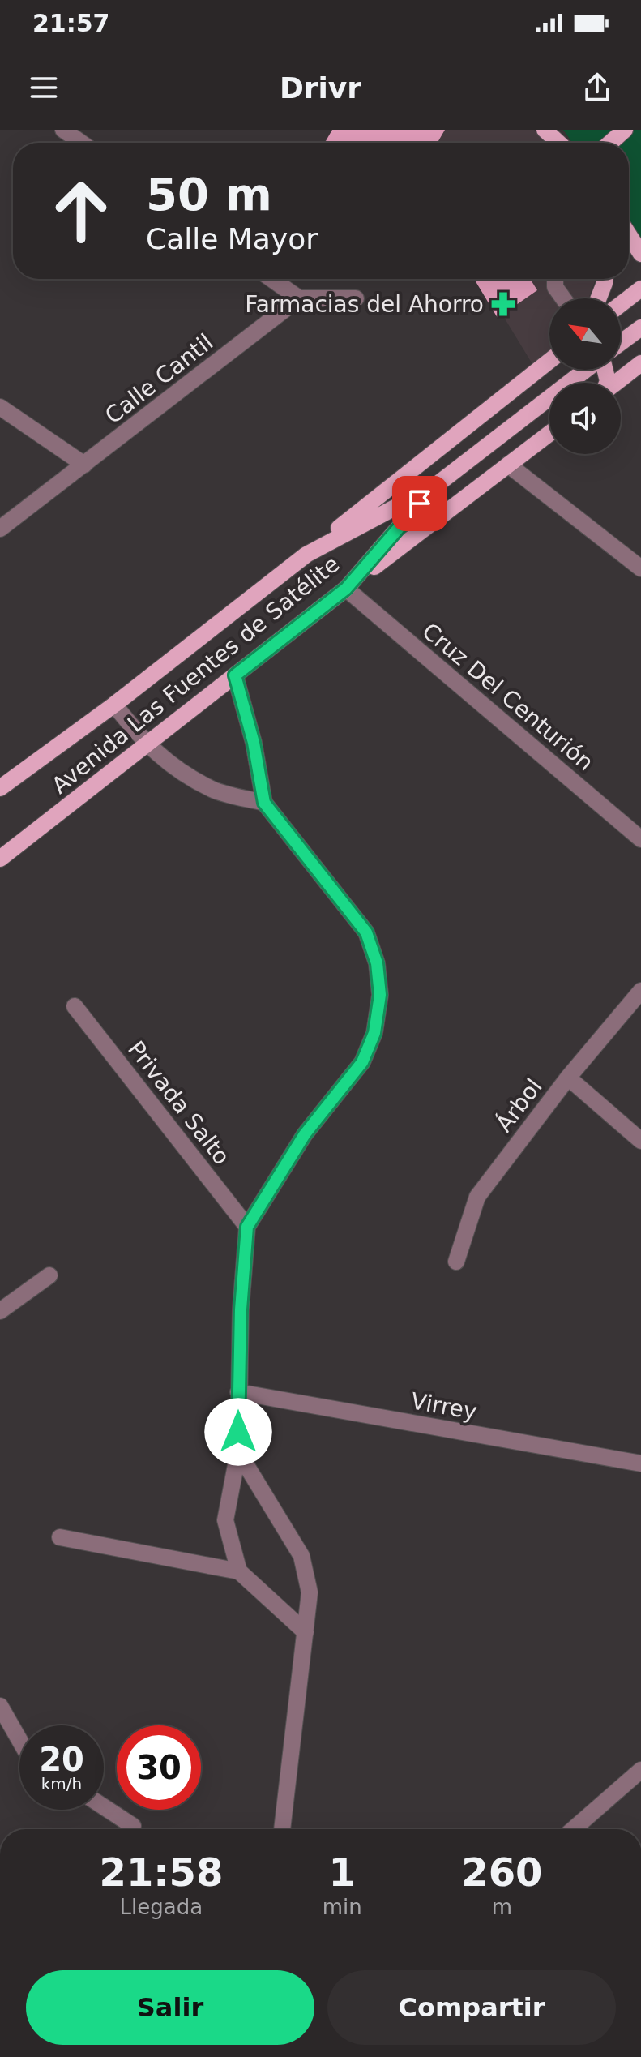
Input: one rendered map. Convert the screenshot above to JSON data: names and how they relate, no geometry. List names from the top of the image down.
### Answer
{
  "streets": {
    "main road": ["Avenida Las Fuentes de Satélite"],
    "street": [
      "Calle Cantil",
      "Cruz Del Centurión",
      "Privada Salto",
      "Árbol",
      "Virrey"
    ]
  },
  "crossings": [
    ["Avenida Las Fuentes de Satélite", "Cruz Del Centurión"]
  ],
  "places": {
    "pharmacy": ["Farmacias del Ahorro"]
  },
  "north": "top left",
  "page": {
    "status": "21:57",
    "header": "Drivr",
    "turn": ["50 m", "Calle Mayor"],
    "speed": "20 km/h",
    "limit": "30",
    "eta": [
      "21:58",
      "Llegada",
      "1",
      "min",
      "260",
      "m"
    ],
    "buttons": ["Salir", "Compartir"]
  }
}
